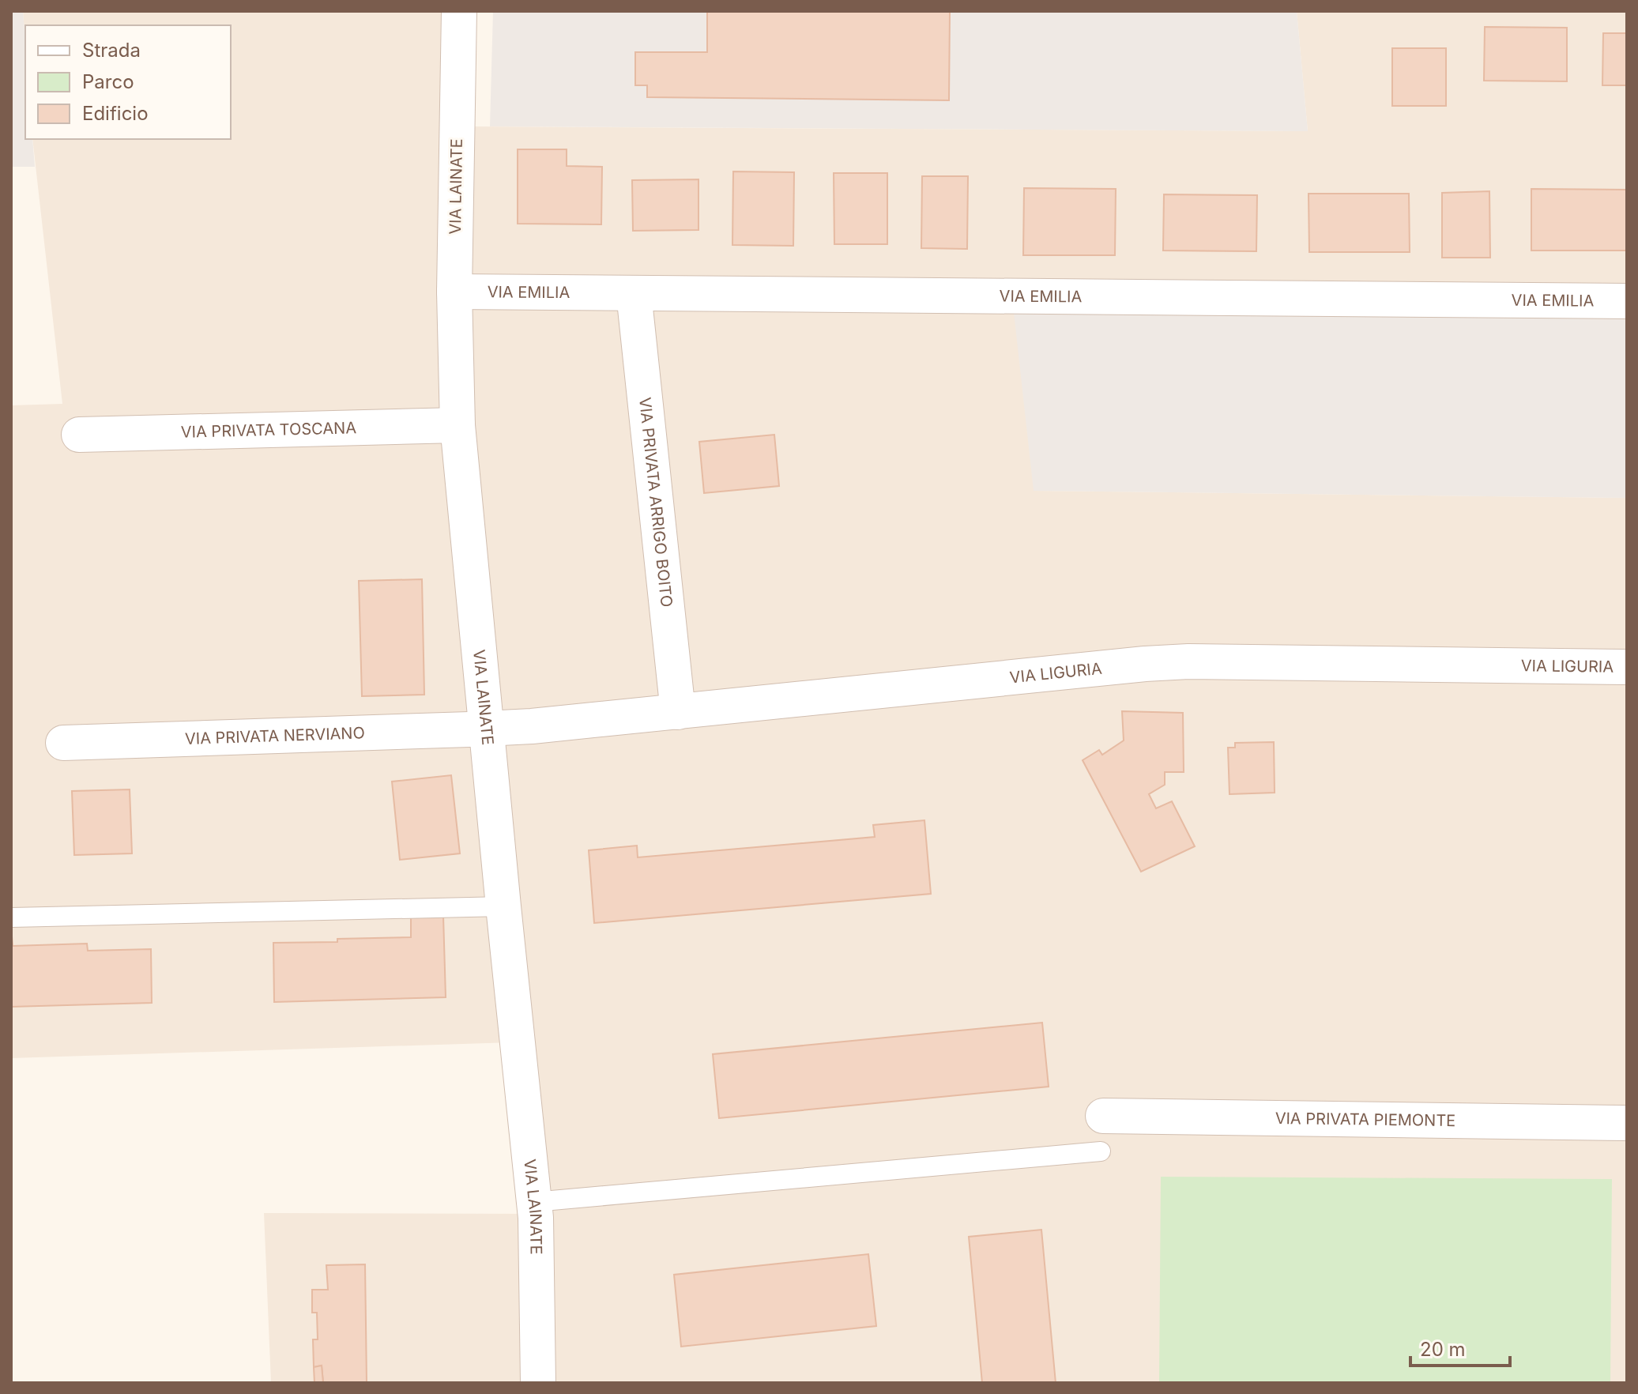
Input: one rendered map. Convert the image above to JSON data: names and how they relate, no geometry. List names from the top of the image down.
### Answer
{
  "streets": {
    "street": [
      "VIA LAINATE",
      "VIA EMILIA",
      "VIA PRIVATA TOSCANA",
      "VIA PRIVATA ARRIGO BOITO",
      "VIA LIGURIA",
      "VIA PRIVATA NERVIANO",
      "VIA PRIVATA PIEMONTE"
    ]
  },
  "crossings": [
    ["VIA LAINATE", "VIA EMILIA"],
    ["VIA LAINATE", "VIA PRIVATA TOSCANA"],
    ["VIA LAINATE", "VIA LIGURIA"],
    ["VIA LAINATE", "VIA PRIVATA NERVIANO"],
    ["VIA EMILIA", "VIA PRIVATA ARRIGO BOITO"],
    ["VIA PRIVATA ARRIGO BOITO", "VIA LIGURIA"],
    ["VIA LIGURIA", "VIA PRIVATA NERVIANO"]
  ],
  "legend": ["Strada", "Parco", "Edificio"],
  "scale_bar": "20 m"
}
